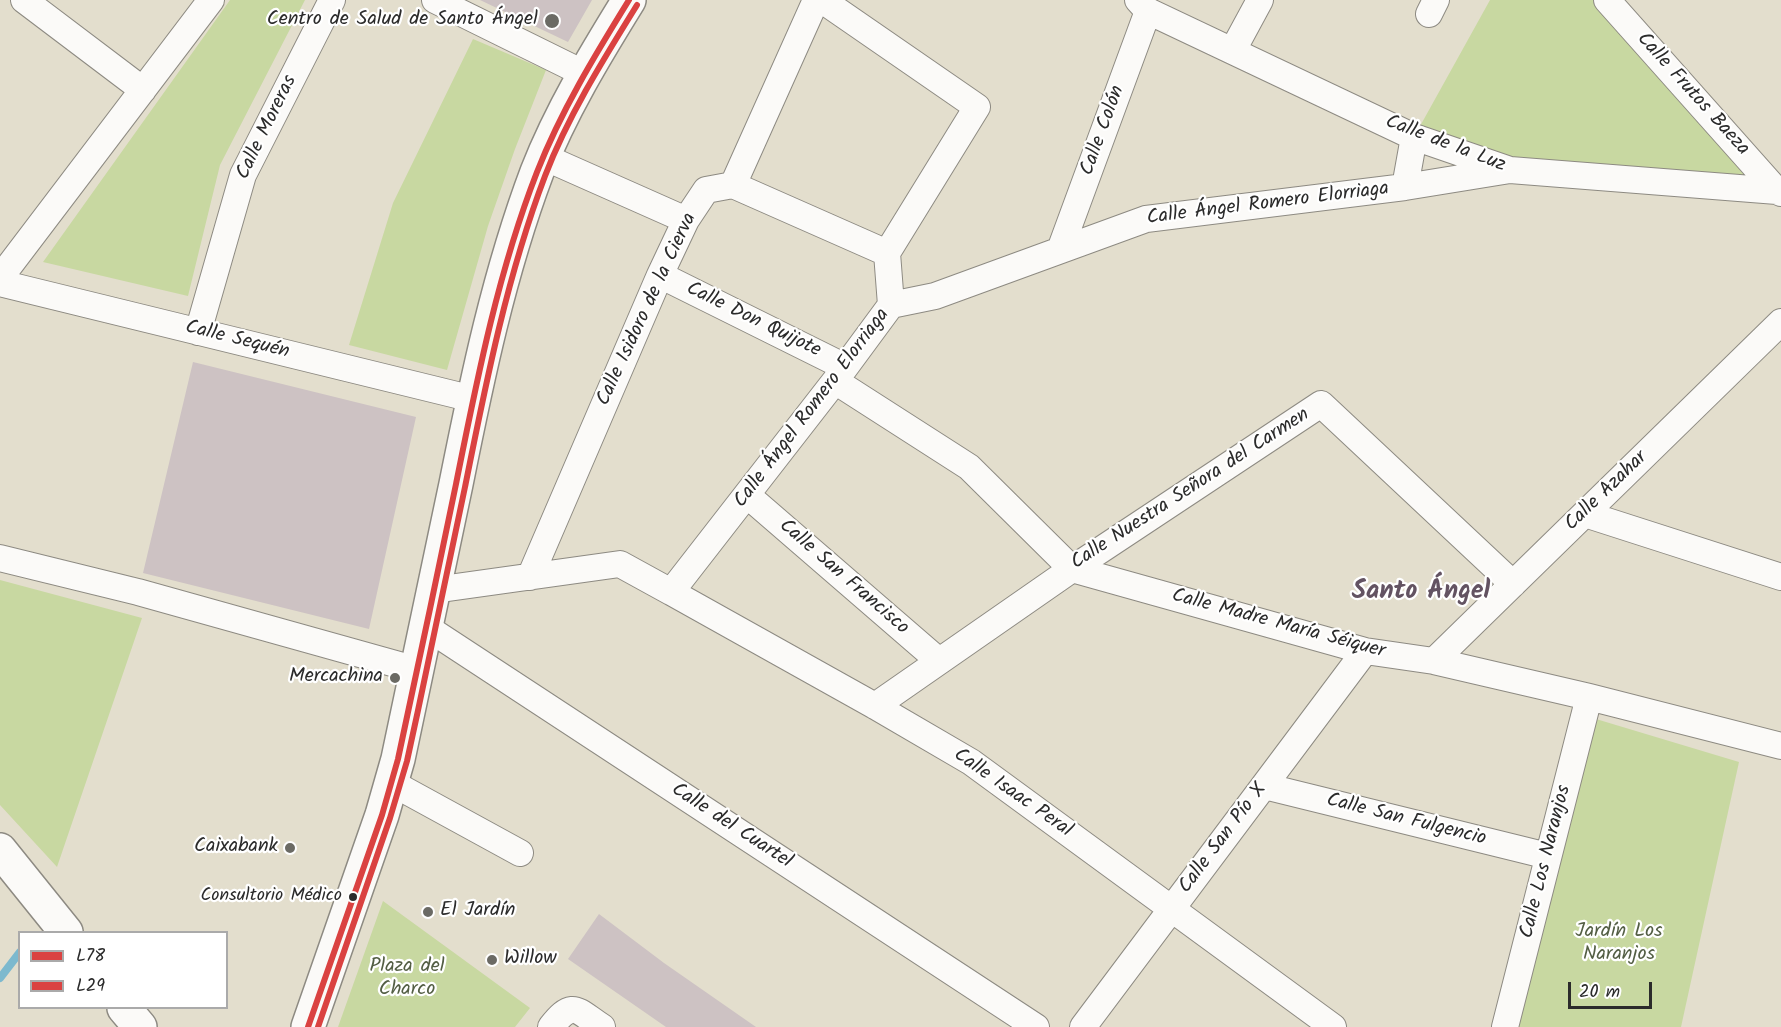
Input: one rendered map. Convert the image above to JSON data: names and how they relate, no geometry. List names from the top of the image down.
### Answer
{
  "streets": {
    "street": [
      "Calle Frutos Baeza",
      "Calle Moreras",
      "Calle Colón",
      "Calle de la Luz",
      "Calle Ángel Romero Elorriaga",
      "Calle Isidoro de la Cierva",
      "Calle Don Quijote",
      "Calle Sequén",
      "Calle Nuestra Señora del Carmen",
      "Calle Azahar",
      "Calle San Francisco",
      "Calle Madre María Séiquer",
      "Calle Isaac Peral",
      "Calle San Fulgencio",
      "Calle del Cuartel",
      "Calle San Pío X",
      "Calle Los Naranjos"
    ]
  },
  "crossings": [
    ["Calle Frutos Baeza", "Calle de la Luz"],
    ["Calle Moreras", "Calle Sequén"],
    ["Calle Colón", "Calle de la Luz"],
    ["Calle Colón", "Calle Ángel Romero Elorriaga"],
    ["Calle de la Luz", "Calle Ángel Romero Elorriaga"],
    ["Calle Ángel Romero Elorriaga", "Calle Don Quijote"],
    ["Calle Ángel Romero Elorriaga", "Calle San Francisco"],
    ["Calle Ángel Romero Elorriaga", "Calle Madre María Séiquer"],
    ["Calle Ángel Romero Elorriaga", "Calle Isaac Peral"],
    ["Calle Isidoro de la Cierva", "Calle Don Quijote"],
    ["Calle Don Quijote", "Calle Madre María Séiquer"],
    ["Calle Nuestra Señora del Carmen", "Calle Azahar"],
    ["Calle Nuestra Señora del Carmen", "Calle San Francisco"],
    ["Calle Nuestra Señora del Carmen", "Calle Madre María Séiquer"],
    ["Calle Nuestra Señora del Carmen", "Calle Isaac Peral"],
    ["Calle Azahar", "Calle Madre María Séiquer"],
    ["Calle Madre María Séiquer", "Calle San Pío X"],
    ["Calle Madre María Séiquer", "Calle Los Naranjos"],
    ["Calle Isaac Peral", "Calle San Pío X"],
    ["Calle San Fulgencio", "Calle San Pío X"],
    ["Calle San Fulgencio", "Calle Los Naranjos"]
  ],
  "districts": ["Santo Ángel"],
  "parks": ["Jardín Los Naranjos", "Plaza del Charco"],
  "places": [
    "Centro de Salud de Santo Ángel",
    "Mercachina",
    "Caixabank",
    "Consultorio Médico",
    "El Jardín",
    "Willow"
  ],
  "lines": ["transit line L78", "transit line L29"],
  "legend": ["L78", "L29"],
  "scale_bar": "20 m"
}
